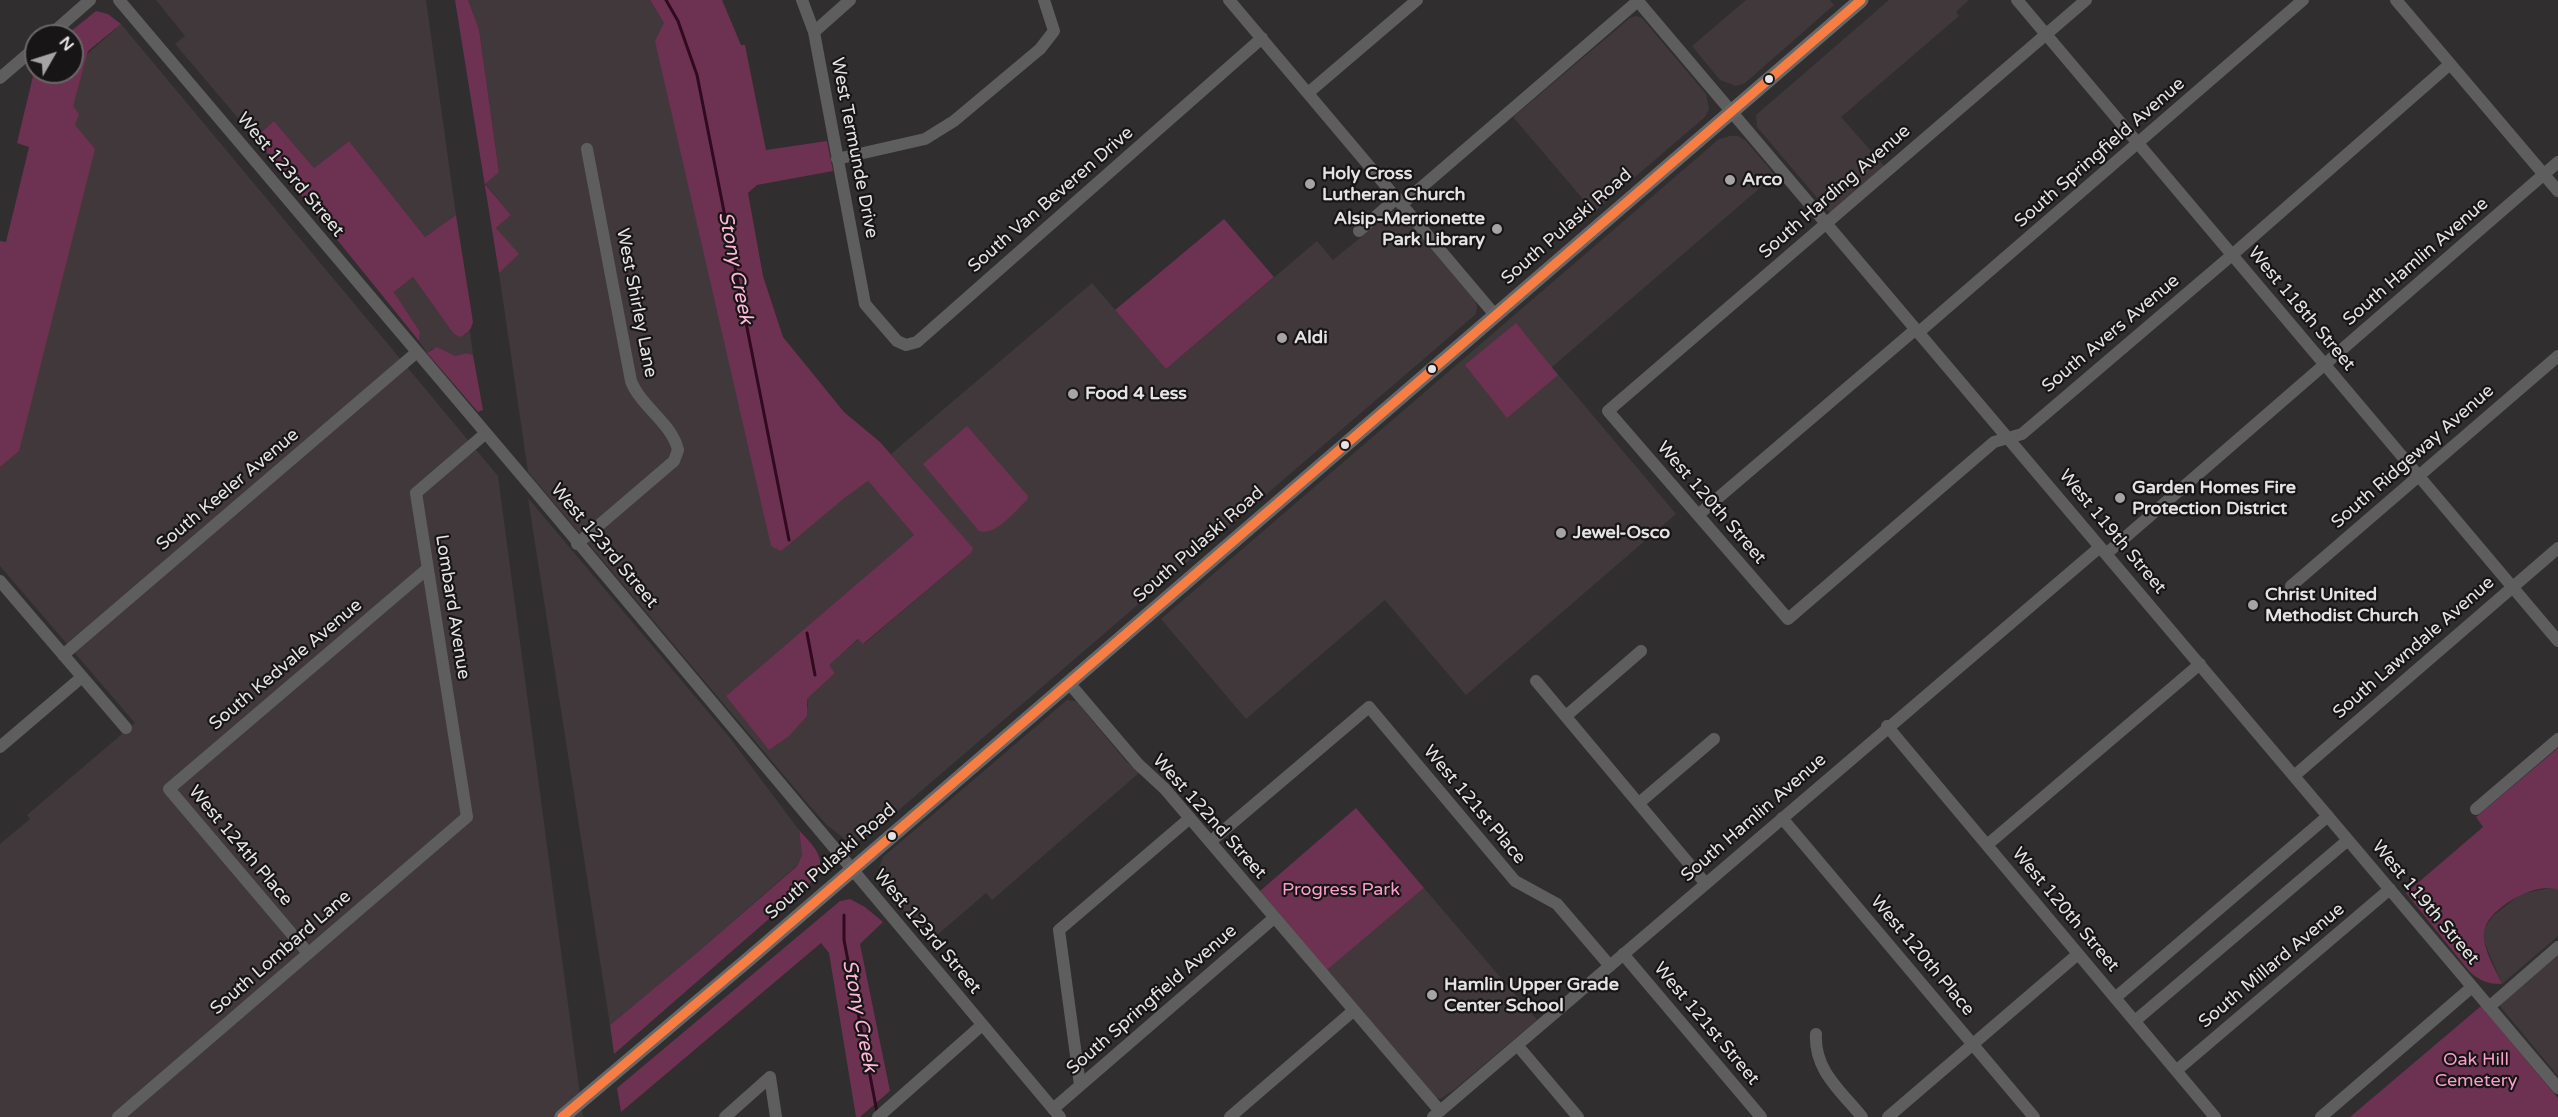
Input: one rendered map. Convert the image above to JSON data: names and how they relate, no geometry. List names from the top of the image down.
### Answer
{
  "streets": {
    "main road": ["South Pulaski Road"],
    "street": [
      "West Termunde Drive",
      "South Springfield Avenue",
      "West 123rd Street",
      "South Harding Avenue",
      "South Van Beveren Drive",
      "South Hamlin Avenue",
      "West Shirley Lane",
      "West 118th Street",
      "South Avers Avenue",
      "South Ridgeway Avenue",
      "South Keeler Avenue",
      "West 120th Street",
      "West 119th Street",
      "Lombard Avenue",
      "South Lawndale Avenue",
      "South Kedvale Avenue",
      "West 121st Place",
      "West 122nd Street",
      "West 124th Place",
      "South Lombard Lane",
      "West 120th Place",
      "South Millard Avenue",
      "West 121st Street"
    ]
  },
  "crossings": [
    ["West Termunde Drive", "South Van Beveren Drive"],
    ["South Springfield Avenue", "West 123rd Street"],
    ["South Springfield Avenue", "West 118th Street"],
    ["South Springfield Avenue", "West 120th Street"],
    ["South Springfield Avenue", "West 119th Street"],
    ["South Springfield Avenue", "West 122nd Street"],
    ["West 123rd Street", "South Pulaski Road"],
    ["West 123rd Street", "West Shirley Lane"],
    ["West 123rd Street", "South Keeler Avenue"],
    ["West 123rd Street", "Lombard Avenue"],
    ["South Harding Avenue", "West 118th Street"],
    ["South Harding Avenue", "West 120th Street"],
    ["South Harding Avenue", "West 119th Street"],
    ["South Pulaski Road", "West 119th Street"],
    ["South Pulaski Road", "West 122nd Street"],
    ["South Hamlin Avenue", "West 118th Street"],
    ["South Hamlin Avenue", "West 120th Street"],
    ["South Hamlin Avenue", "West 119th Street"],
    ["South Hamlin Avenue", "West 121st Place"],
    ["South Hamlin Avenue", "West 122nd Street"],
    ["South Hamlin Avenue", "West 120th Place"],
    ["South Hamlin Avenue", "West 121st Street"],
    ["West 118th Street", "South Avers Avenue"],
    ["West 118th Street", "South Ridgeway Avenue"],
    ["West 118th Street", "South Lawndale Avenue"],
    ["South Avers Avenue", "West 120th Street"],
    ["South Avers Avenue", "West 119th Street"],
    ["West 120th Street", "South Millard Avenue"],
    ["West 119th Street", "South Lawndale Avenue"],
    ["West 119th Street", "South Millard Avenue"],
    ["Lombard Avenue", "South Kedvale Avenue"],
    ["Lombard Avenue", "South Lombard Lane"],
    ["South Kedvale Avenue", "West 124th Place"],
    ["West 121st Place", "West 122nd Street"],
    ["West 124th Place", "South Lombard Lane"]
  ],
  "water": ["Stony Creek"],
  "parks": ["Progress Park", "Oak Hill Cemetery"],
  "places": [
    "Arco",
    "Holy Cross Lutheran Church",
    "Alsip-Merrionette Park Library",
    "Aldi",
    "Food 4 Less",
    "Garden Homes Fire Protection District",
    "Jewel-Osco",
    "Christ United Methodist Church",
    "Hamlin Upper Grade Center School"
  ],
  "north": "top right"
}
